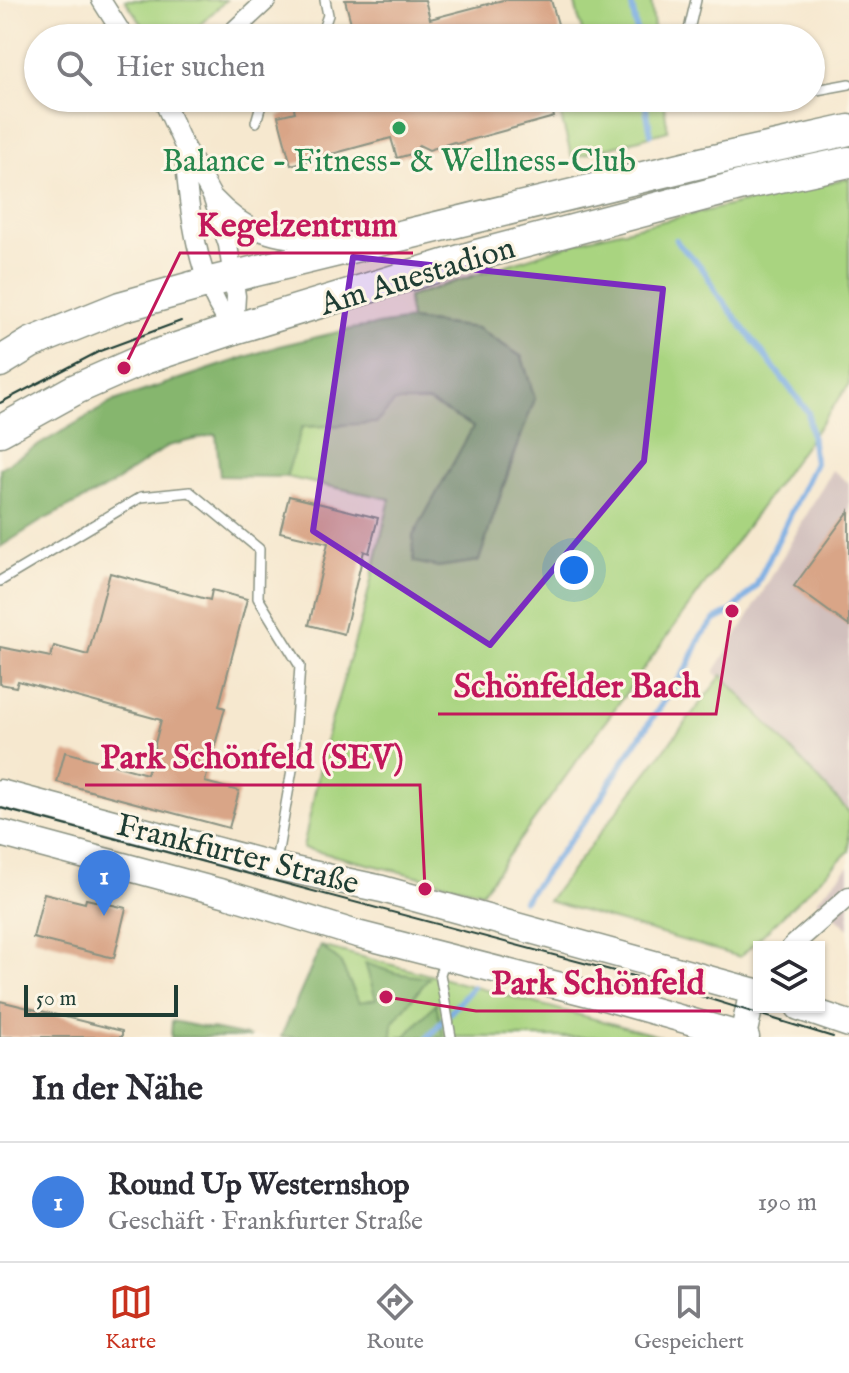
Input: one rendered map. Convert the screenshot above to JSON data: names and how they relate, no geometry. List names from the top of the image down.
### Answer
{
  "streets": {
    "main road": ["Am Auestadion", "Frankfurter Straße"]
  },
  "places": [
    "Balance - Fitness- & Wellness-Club",
    "Kegelzentrum",
    "Schönfelder Bach",
    "Park Schönfeld (SEV)",
    "Park Schönfeld"
  ],
  "scale_bar": "50 m",
  "page": {
    "search": "Hier suchen",
    "pins": "1",
    "scale": "50 m",
    "heading": "In der Nähe",
    "list": [
      {
        "mark": "1",
        "name": "Round Up Westernshop",
        "note": "Geschäft · Frankfurter Straße",
        "value": "190 m"
      }
    ],
    "nav": ["Karte", "Route", "Gespeichert"]
  }
}
